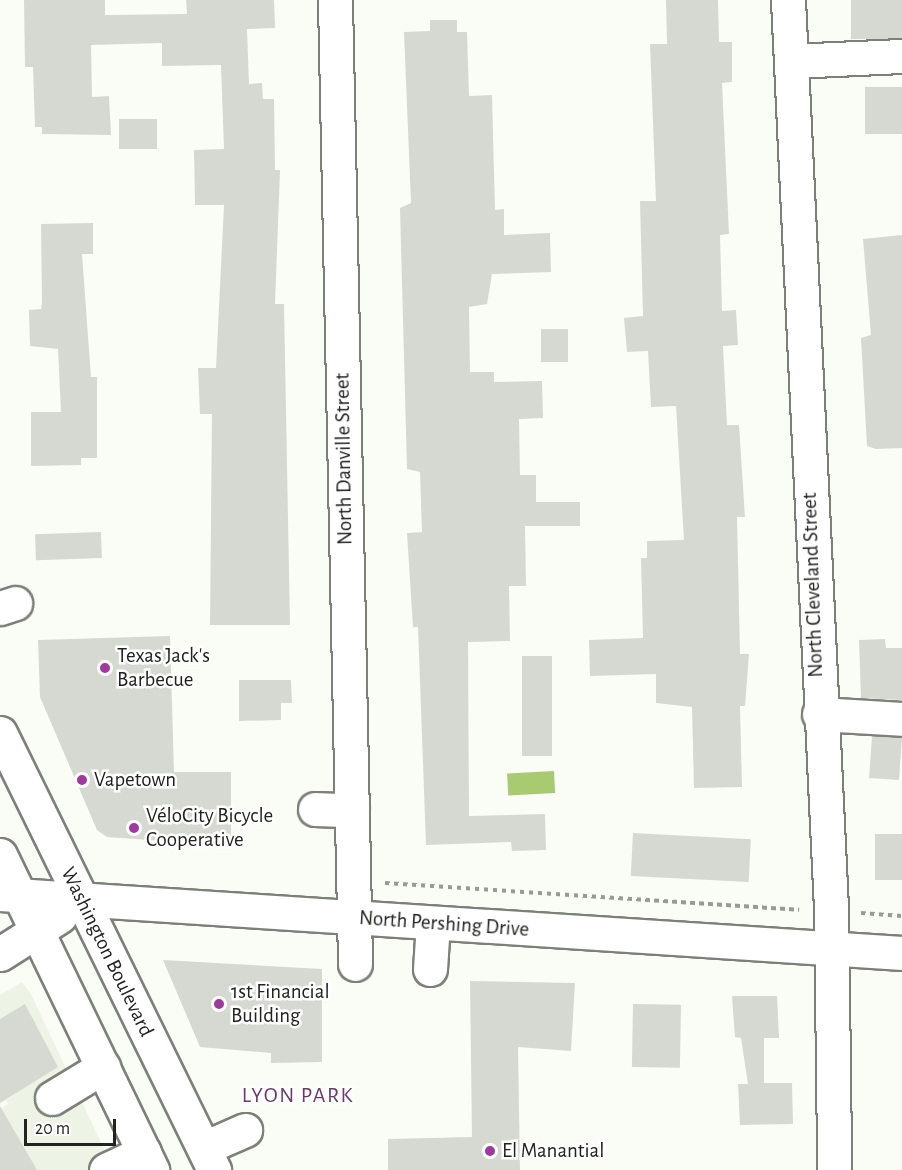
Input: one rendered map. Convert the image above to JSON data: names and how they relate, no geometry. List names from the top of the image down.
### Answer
{
  "streets": {
    "street": [
      "North Danville Street",
      "North Cleveland Street",
      "North Pershing Drive",
      "Washington Boulevard"
    ]
  },
  "crossings": [
    ["North Danville Street", "North Pershing Drive"],
    ["North Cleveland Street", "North Pershing Drive"],
    ["North Pershing Drive", "Washington Boulevard"]
  ],
  "districts": ["LYON PARK"],
  "places": [
    "Texas Jack's Barbecue",
    "Vapetown",
    "VéloCity Bicycle Cooperative",
    "1st Financial Building",
    "El Manantial"
  ],
  "scale_bar": "20 m"
}
